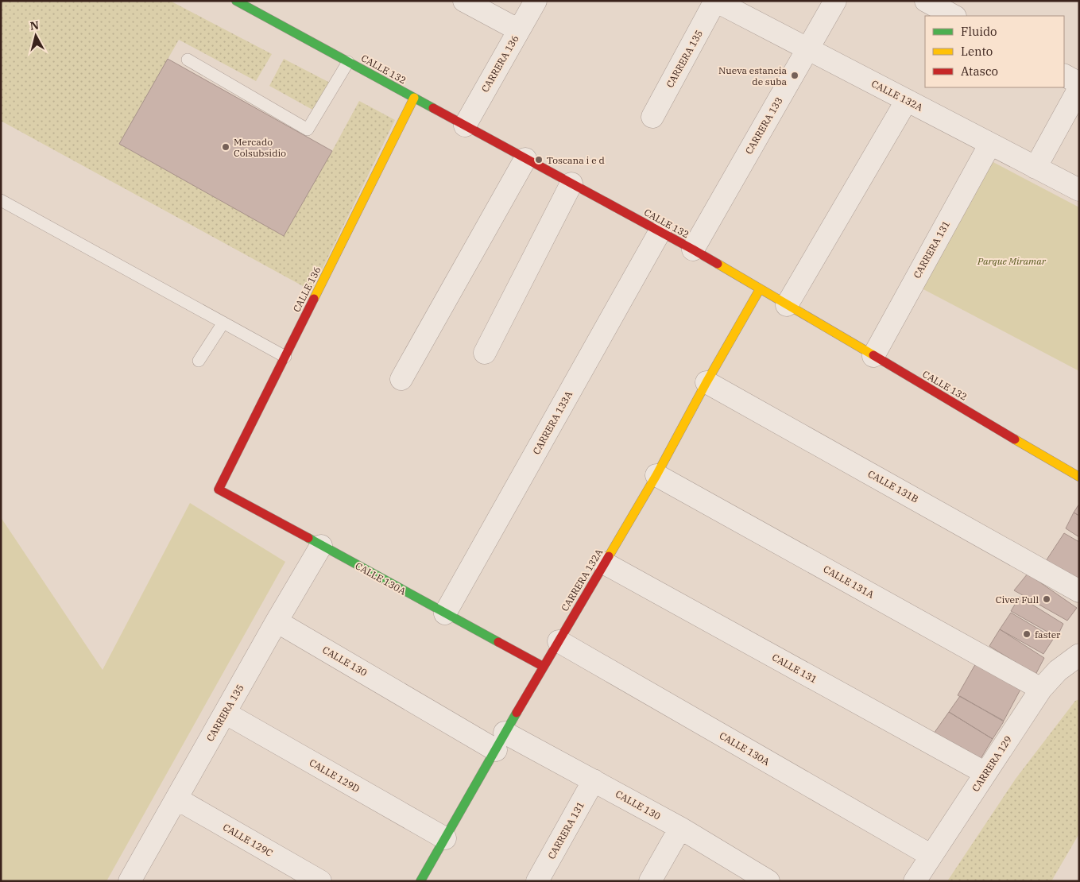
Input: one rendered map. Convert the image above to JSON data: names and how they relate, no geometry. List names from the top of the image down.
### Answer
{
  "streets": {
    "street": [
      "CARRERA 135",
      "CARRERA 136",
      "CALLE 132",
      "CALLE 132A",
      "CARRERA 133",
      "CARRERA 131",
      "CALLE 136",
      "CARRERA 133A",
      "CALLE 131B",
      "CALLE 130A",
      "CARRERA 132A",
      "CALLE 131A",
      "CALLE 130",
      "CALLE 131",
      "CARRERA 129",
      "CALLE 129D",
      "CALLE 129C"
    ]
  },
  "crossings": [
    ["CARRERA 135", "CALLE 132A"],
    ["CARRERA 135", "CALLE 130A"],
    ["CARRERA 135", "CALLE 130"],
    ["CARRERA 135", "CALLE 129D"],
    ["CARRERA 135", "CALLE 129C"],
    ["CARRERA 136", "CALLE 132"],
    ["CALLE 132", "CARRERA 133"],
    ["CALLE 132", "CARRERA 131"],
    ["CALLE 132", "CALLE 136"],
    ["CALLE 132", "CARRERA 133A"],
    ["CALLE 132", "CARRERA 132A"],
    ["CALLE 132A", "CARRERA 133"],
    ["CALLE 132A", "CARRERA 131"],
    ["CARRERA 131", "CALLE 130"],
    ["CALLE 136", "CALLE 130A"],
    ["CARRERA 133A", "CALLE 130A"],
    ["CALLE 131B", "CARRERA 132A"],
    ["CALLE 130A", "CARRERA 132A"],
    ["CALLE 130A", "CARRERA 129"],
    ["CARRERA 132A", "CALLE 131A"],
    ["CARRERA 132A", "CALLE 130"],
    ["CARRERA 132A", "CALLE 131"],
    ["CARRERA 132A", "CALLE 129D"],
    ["CALLE 131A", "CARRERA 129"],
    ["CALLE 131", "CARRERA 129"]
  ],
  "parks": ["Parque Miramar"],
  "places": [
    "Nueva estancia de suba",
    "Mercado Colsubsidio",
    "Toscana i e d",
    "Civer Full",
    "faster"
  ],
  "legend": ["Fluido", "Lento", "Atasco"],
  "north": "top"
}
